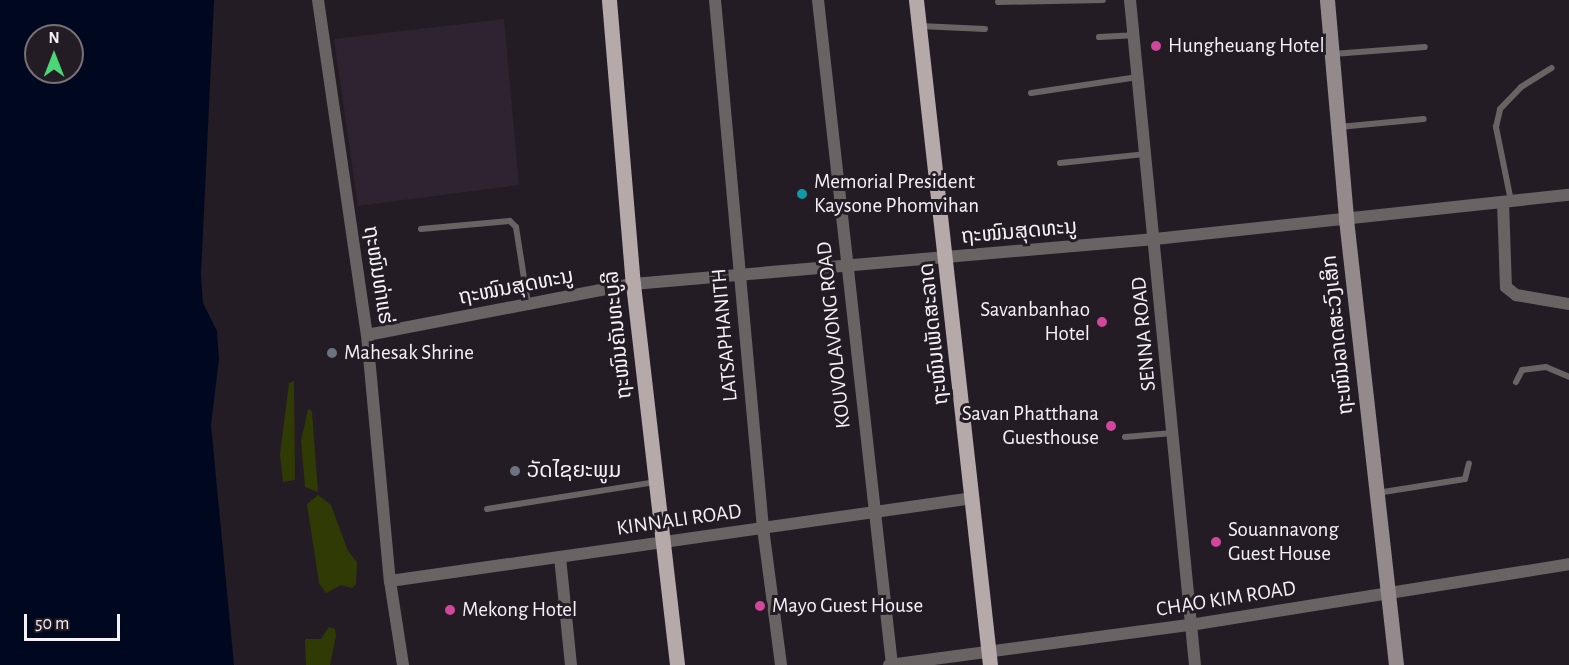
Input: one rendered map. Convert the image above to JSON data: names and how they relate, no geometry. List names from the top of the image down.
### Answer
{
  "streets": {
    "main road": ["ຖະໜົນເພັດສະລາດ", "ຖະໜົນຄັນທະບູລີ"],
    "street": [
      "ຖະໜົນສຸດທະນູ",
      "ຖະໜົນທ່າແຮ່",
      "SENNA ROAD",
      "LATSAPHANITH",
      "KOUVOLAVONG ROAD",
      "ຖະໜົນລາດສະວົງເສິກ",
      "KINNALI ROAD",
      "CHAO KIM ROAD"
    ]
  },
  "crossings": [
    ["ຖະໜົນສຸດທະນູ", "ຖະໜົນທ່າແຮ່"],
    ["ຖະໜົນສຸດທະນູ", "ຖະໜົນເພັດສະລາດ"],
    ["ຖະໜົນສຸດທະນູ", "SENNA ROAD"],
    ["ຖະໜົນສຸດທະນູ", "ຖະໜົນຄັນທະບູລີ"],
    ["ຖະໜົນສຸດທະນູ", "LATSAPHANITH"],
    ["ຖະໜົນສຸດທະນູ", "KOUVOLAVONG ROAD"],
    ["ຖະໜົນສຸດທະນູ", "ຖະໜົນລາດສະວົງເສິກ"],
    ["ຖະໜົນທ່າແຮ່", "KINNALI ROAD"],
    ["ຖະໜົນເພັດສະລາດ", "KINNALI ROAD"],
    ["ຖະໜົນເພັດສະລາດ", "CHAO KIM ROAD"],
    ["SENNA ROAD", "CHAO KIM ROAD"],
    ["ຖະໜົນຄັນທະບູລີ", "KINNALI ROAD"],
    ["LATSAPHANITH", "KINNALI ROAD"],
    ["KOUVOLAVONG ROAD", "KINNALI ROAD"],
    ["KOUVOLAVONG ROAD", "CHAO KIM ROAD"],
    ["ຖະໜົນລາດສະວົງເສິກ", "CHAO KIM ROAD"]
  ],
  "places": [
    "Hungheuang Hotel",
    "Memorial President Kaysone Phomvihan",
    "Savanbanhao Hotel",
    "Mahesak Shrine",
    "Savan Phatthana Guesthouse",
    "ວັດໄຊຍະພູມ",
    "Souannavong Guest House",
    "Mayo Guest House",
    "Mekong Hotel"
  ],
  "scale_bar": "50 m",
  "north": "top"
}
